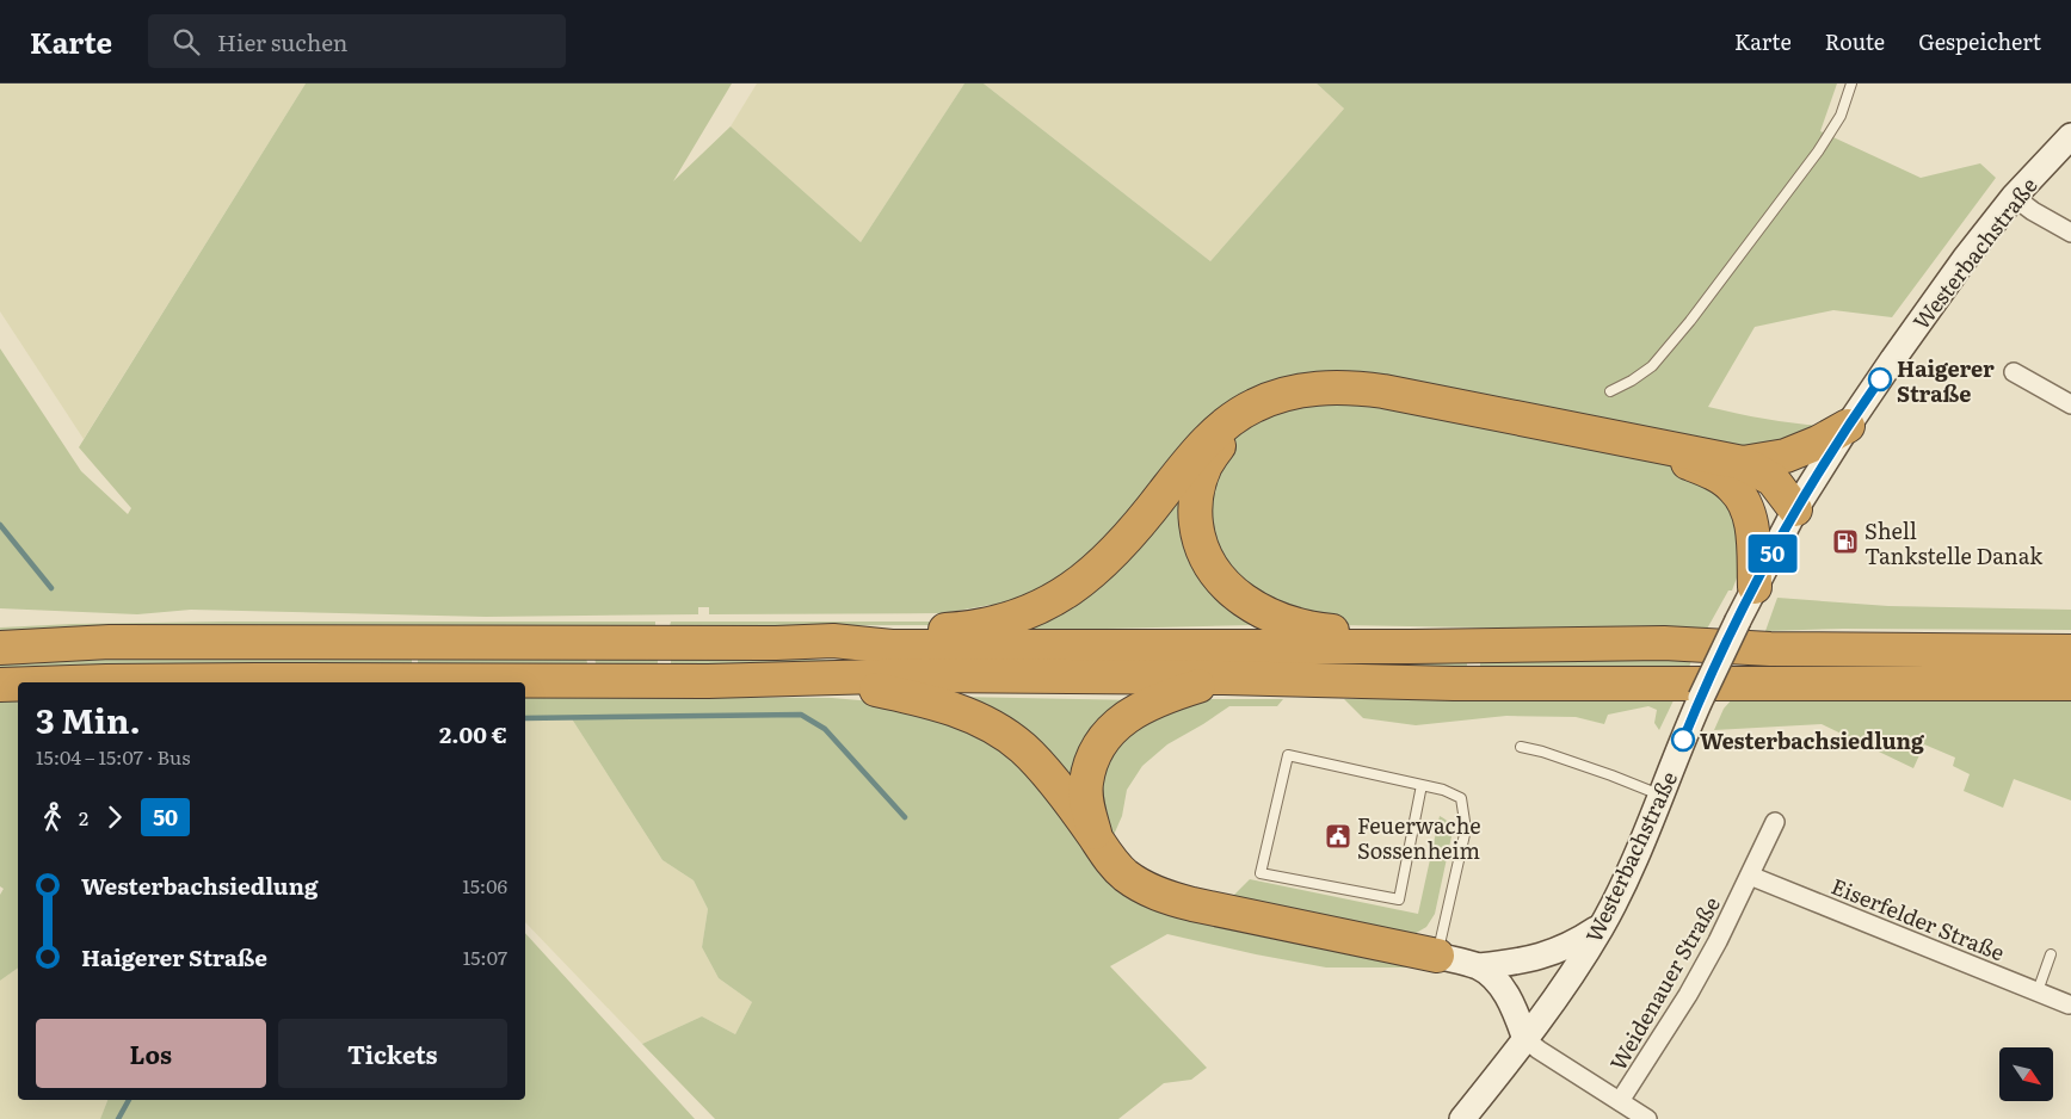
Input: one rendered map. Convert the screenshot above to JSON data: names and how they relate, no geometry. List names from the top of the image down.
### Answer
{
  "streets": {
    "main road": ["Westerbachstraße"],
    "street": ["Eiserfelder Straße", "Weidenauer Straße"]
  },
  "crossings": [
    ["Eiserfelder Straße", "Weidenauer Straße"]
  ],
  "places": {
    "other": ["Haigerer Straße", "Westerbachsiedlung"],
    "fuel station": ["Shell Tankstelle Danak"],
    "public building": ["Feuerwache Sossenheim"]
  },
  "lines": ["bus line 50"],
  "north": "bottom right",
  "page": {
    "header": "Karte",
    "search": "Hier suchen",
    "nav": ["Karte", "Route", "Gespeichert"],
    "on_map": "50",
    "heading": ["3 Min.", "15:04 – 15:07 · Bus", "2.00 €"],
    "legs": ["2", "50"],
    "list": [
      {
        "name": "Westerbachsiedlung",
        "value": "15:06"
      },
      {
        "name": "Haigerer Straße",
        "value": "15:07"
      }
    ],
    "buttons": ["Los", "Tickets"]
  }
}
